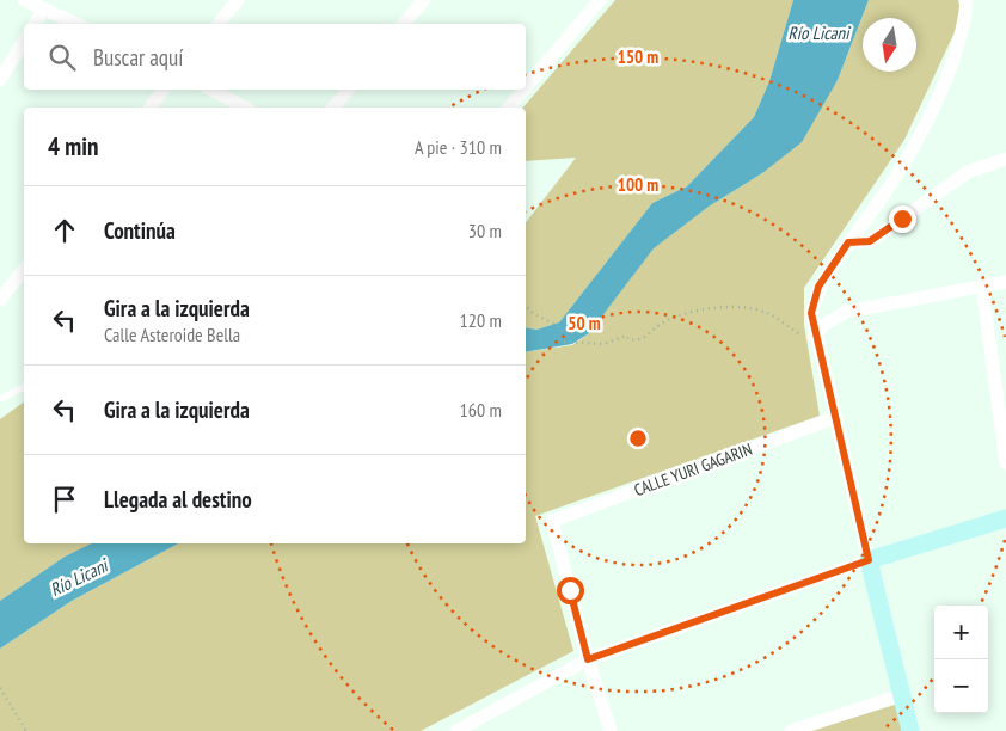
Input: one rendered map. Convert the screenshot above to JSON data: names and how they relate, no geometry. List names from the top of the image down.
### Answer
{
  "streets": {
    "street": ["CALLE YURI GAGARIN"]
  },
  "water": ["Río Licani"],
  "north": "bottom",
  "page": {
    "search": "Buscar aquí",
    "heading": ["4 min", "A pie · 310 m"],
    "list": [
      ["Continúa", "30 m"],
      ["Gira a la izquierda", "Calle Asteroide Bella", "120 m"],
      ["Gira a la izquierda", "160 m"],
      "Llegada al destino"
    ],
    "map_buttons": ["+", "−"]
  },
  "rings": ["150 m", "100 m", "50 m"]
}
